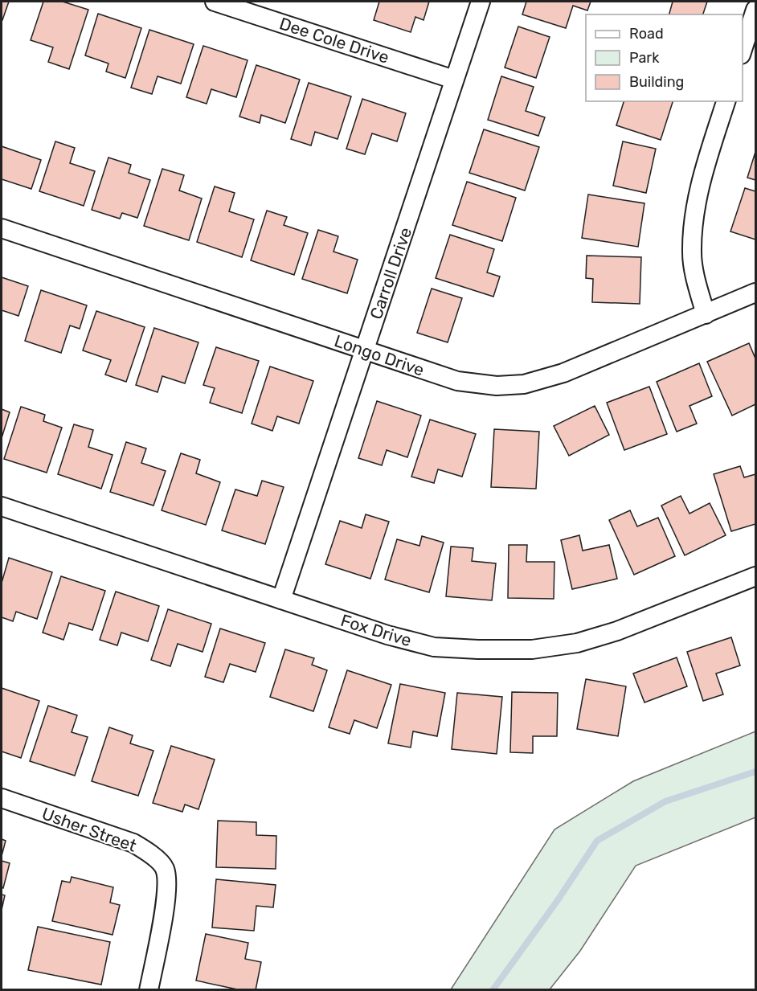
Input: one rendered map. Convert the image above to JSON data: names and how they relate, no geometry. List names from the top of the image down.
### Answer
{
  "streets": {
    "street": [
      "Dee Cole Drive",
      "Carroll Drive",
      "Longo Drive",
      "Fox Drive",
      "Usher Street"
    ]
  },
  "crossings": [
    ["Dee Cole Drive", "Carroll Drive"],
    ["Carroll Drive", "Longo Drive"],
    ["Carroll Drive", "Fox Drive"]
  ],
  "legend": ["Road", "Park", "Building"]
}
